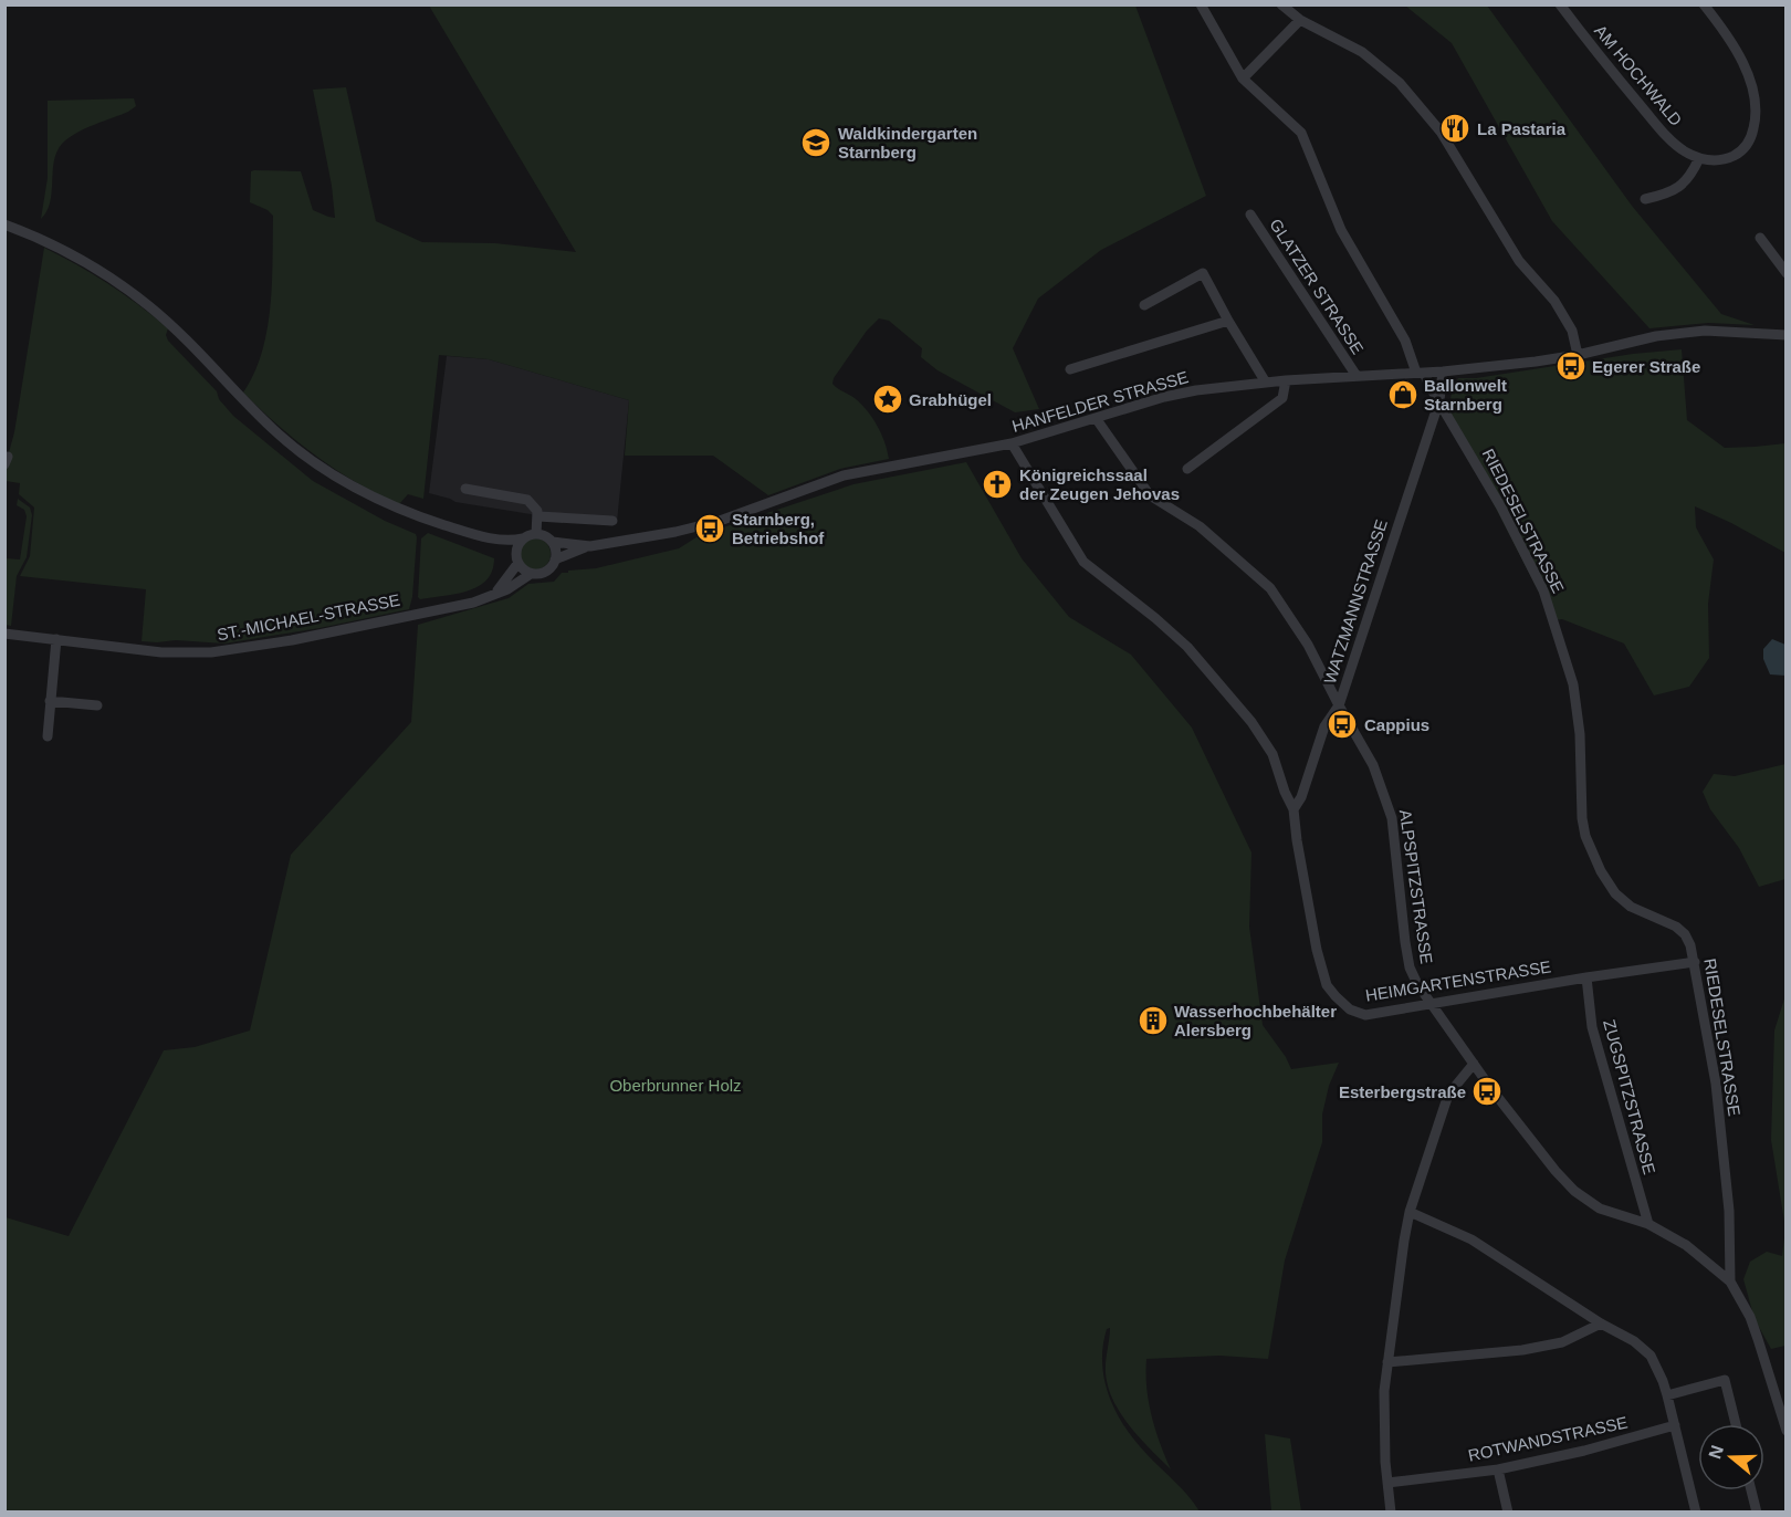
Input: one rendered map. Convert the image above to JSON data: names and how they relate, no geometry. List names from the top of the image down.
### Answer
{
  "streets": {
    "street": [
      "AM HOCHWALD",
      "GLATZER STRASSE",
      "HANFELDER STRASSE",
      "RIEDESELSTRASSE",
      "WATZMANNSTRASSE",
      "ST.-MICHAEL-STRASSE",
      "ALPSPITZSTRASSE",
      "HEIMGARTENSTRASSE",
      "ZUGSPITZSTRASSE",
      "ROTWANDSTRASSE"
    ]
  },
  "crossings": [
    ["GLATZER STRASSE", "HANFELDER STRASSE"],
    ["HANFELDER STRASSE", "RIEDESELSTRASSE"],
    ["HANFELDER STRASSE", "WATZMANNSTRASSE"],
    ["HANFELDER STRASSE", "ST.-MICHAEL-STRASSE"],
    ["HANFELDER STRASSE", "ALPSPITZSTRASSE"],
    ["HANFELDER STRASSE", "HEIMGARTENSTRASSE"],
    ["RIEDESELSTRASSE", "WATZMANNSTRASSE"],
    ["RIEDESELSTRASSE", "ALPSPITZSTRASSE"],
    ["RIEDESELSTRASSE", "HEIMGARTENSTRASSE"],
    ["WATZMANNSTRASSE", "ALPSPITZSTRASSE"],
    ["WATZMANNSTRASSE", "HEIMGARTENSTRASSE"],
    ["ALPSPITZSTRASSE", "HEIMGARTENSTRASSE"],
    ["ALPSPITZSTRASSE", "ZUGSPITZSTRASSE"],
    ["HEIMGARTENSTRASSE", "ZUGSPITZSTRASSE"]
  ],
  "parks": ["Oberbrunner Holz"],
  "places": {
    "restaurant": ["La Pastaria"],
    "school or university": ["Waldkindergarten Starnberg"],
    "bus stop": [
      "Egerer Straße",
      "Starnberg, Betriebshof",
      "Cappius",
      "Esterbergstraße"
    ],
    "shop": ["Ballonwelt Starnberg"],
    "place": ["Grabhügel"],
    "church": ["Königreichssaal der Zeugen Jehovas"],
    "building": ["Wasserhochbehälter Alersberg"]
  },
  "north": "left"
}
